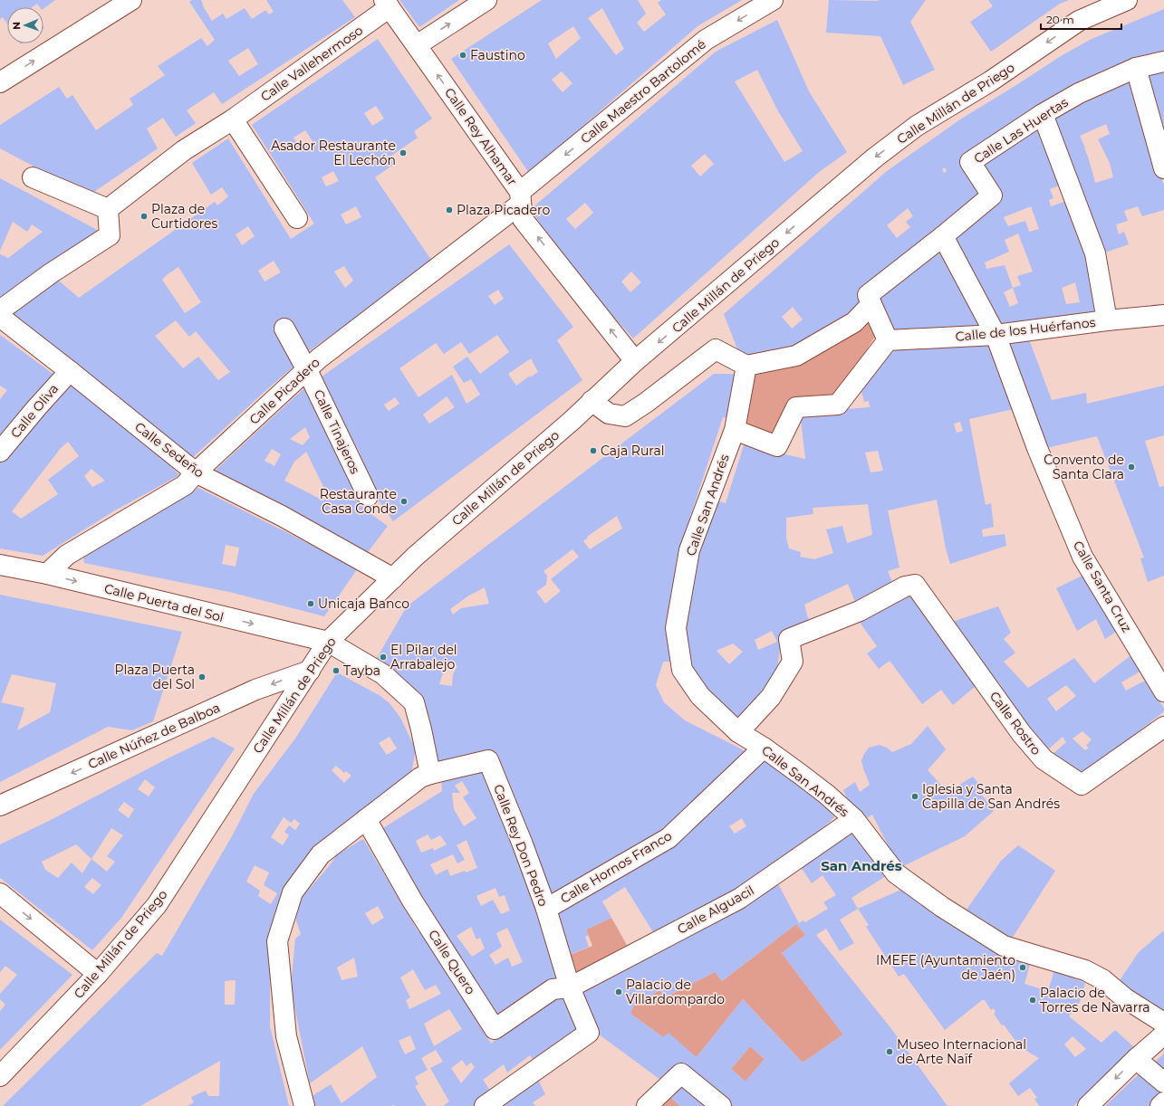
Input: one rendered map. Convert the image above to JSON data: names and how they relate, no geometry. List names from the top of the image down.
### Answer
{
  "streets": {
    "street": [
      "Calle Vallehermoso",
      "Calle Maestro Bartolomé",
      "Calle Millán de Priego",
      "Calle Las Huertas",
      "Calle Rey Alhamar",
      "Calle de los Huérfanos",
      "Calle Picadero",
      "Calle Oliva",
      "Calle Tinajeros",
      "Calle Sedeño",
      "Calle San Andrés",
      "Calle Santa Cruz",
      "Calle Puerta del Sol",
      "Calle Rostro",
      "Calle Núñez de Balboa",
      "Calle Rey Don Pedro",
      "Calle Hornos Franco",
      "Calle Alguacil",
      "Calle Quero"
    ]
  },
  "crossings": [
    ["Calle Vallehermoso", "Calle Rey Alhamar"],
    ["Calle Maestro Bartolomé", "Calle Rey Alhamar"],
    ["Calle Maestro Bartolomé", "Calle Picadero"],
    ["Calle Millán de Priego", "Calle Rey Alhamar"],
    ["Calle Millán de Priego", "Calle Sedeño"],
    ["Calle Millán de Priego", "Calle Puerta del Sol"],
    ["Calle Millán de Priego", "Calle Núñez de Balboa"],
    ["Calle Las Huertas", "Calle Santa Cruz"],
    ["Calle Rey Alhamar", "Calle Picadero"],
    ["Calle de los Huérfanos", "Calle Santa Cruz"],
    ["Calle Picadero", "Calle Tinajeros"],
    ["Calle Picadero", "Calle Sedeño"],
    ["Calle Picadero", "Calle Puerta del Sol"],
    ["Calle Oliva", "Calle Sedeño"],
    ["Calle San Andrés", "Calle Rostro"],
    ["Calle San Andrés", "Calle Hornos Franco"],
    ["Calle San Andrés", "Calle Alguacil"],
    ["Calle Puerta del Sol", "Calle Rey Don Pedro"],
    ["Calle Rey Don Pedro", "Calle Hornos Franco"],
    ["Calle Rey Don Pedro", "Calle Alguacil"],
    ["Calle Rey Don Pedro", "Calle Quero"],
    ["Calle Alguacil", "Calle Quero"]
  ],
  "one_way": [
    "Calle Maestro Bartolomé",
    "Calle Millán de Priego",
    "Calle Rey Alhamar",
    "Calle Puerta del Sol",
    "Calle Núñez de Balboa"
  ],
  "districts": ["San Andrés"],
  "places": [
    "Faustino",
    "Asador Restaurante El Lechón",
    "Plaza Picadero",
    "Plaza de Curtidores",
    "Caja Rural",
    "Convento de Santa Clara",
    "Restaurante Casa Conde",
    "Unicaja Banco",
    "El Pilar del Arrabalejo",
    "Tayba",
    "Plaza Puerta del Sol",
    "Iglesia y Santa Capilla de San Andrés",
    "IMEFE (Ayuntamiento de Jaén)",
    "Palacio de Villardompardo",
    "Palacio de Torres de Navarra",
    "Museo Internacional de Arte Naïf"
  ],
  "scale_bar": "20 m",
  "north": "left"
}
